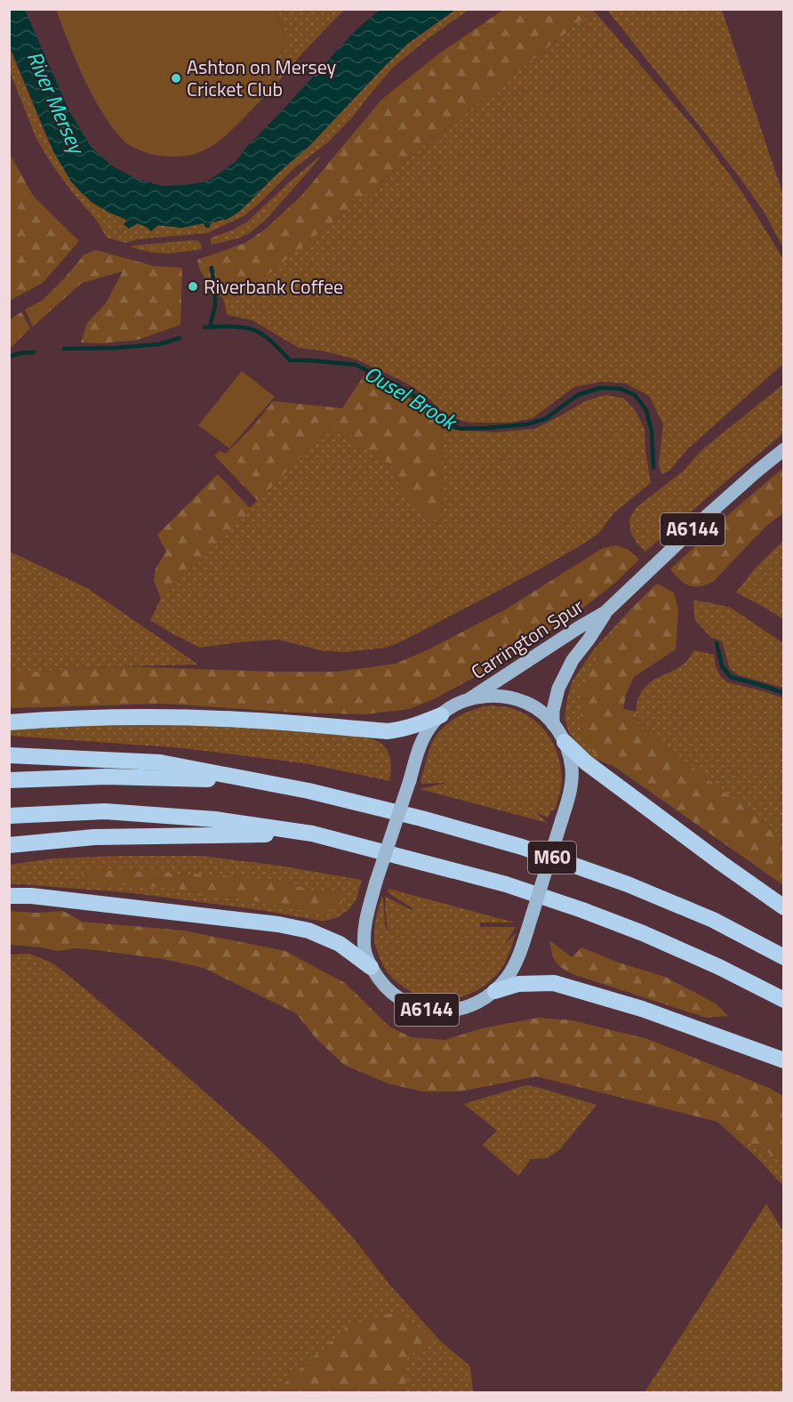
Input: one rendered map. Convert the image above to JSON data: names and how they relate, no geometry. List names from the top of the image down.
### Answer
{
  "streets": {
    "highway": ["M60"],
    "main road": ["A6144", "Carrington Spur"]
  },
  "crossings": [
    ["A6144", "Carrington Spur"]
  ],
  "water": ["River Mersey", "Ousel Brook"],
  "places": ["Ashton on Mersey Cricket Club", "Riverbank Coffee"]
}
